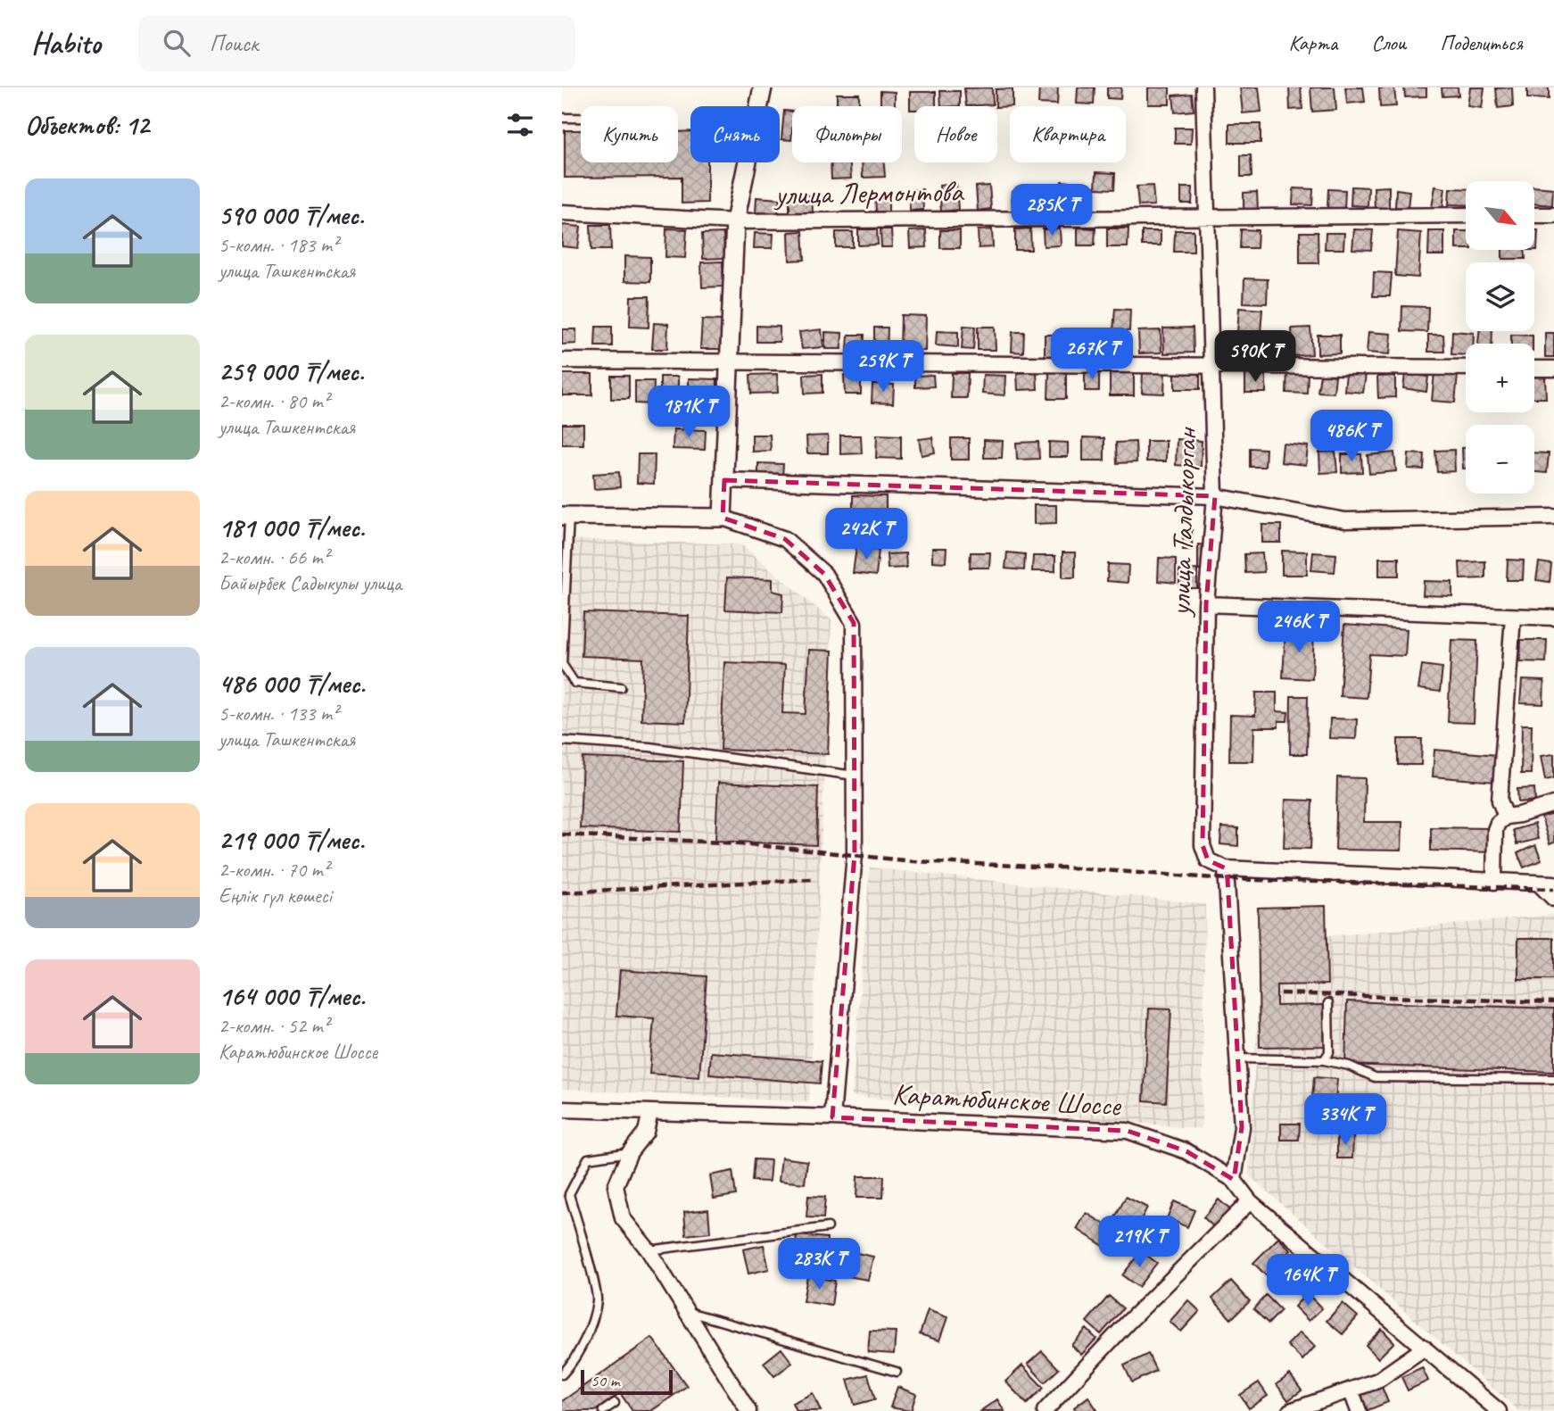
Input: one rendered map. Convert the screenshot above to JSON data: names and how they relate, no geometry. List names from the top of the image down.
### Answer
{
  "streets": {
    "street": ["улица Лермонтова", "улица Талдыкорган", "Каратюбинское Шоссе"]
  },
  "crossings": [
    ["улица Лермонтова", "улица Талдыкорган"]
  ],
  "scale_bar": "50 m",
  "north": "bottom right",
  "page": {
    "header": "Habito",
    "search": "Поиск",
    "nav": ["Карта", "Слои", "Поделиться"],
    "heading": "Объектов: 12",
    "chip": [
      "Купить",
      "Снять",
      "Фильтры",
      "Новое",
      "Квартира"
    ],
    "list": [
      {
        "name": "590 000 ₸/мес.",
        "note": "5-комн. · 183 m² · улица Ташкентская"
      },
      {
        "name": "259 000 ₸/мес.",
        "note": "2-комн. · 80 m² · улица Ташкентская"
      },
      {
        "name": "181 000 ₸/мес.",
        "note": "2-комн. · 66 m² · Байырбек Садыкулы улица"
      },
      {
        "name": "486 000 ₸/мес.",
        "note": "5-комн. · 133 m² · улица Ташкентская"
      },
      {
        "name": "219 000 ₸/мес.",
        "note": "2-комн. · 70 m² · Еңлік гүл көшесі"
      },
      {
        "name": "164 000 ₸/мес.",
        "note": "2-комн. · 52 m² · Каратюбинское Шоссе"
      }
    ],
    "map_buttons": ["+", "−"],
    "price": [
      "285K ₸",
      "267K ₸",
      "590K ₸",
      "259K ₸",
      "181K ₸",
      "486K ₸",
      "242K ₸",
      "246K ₸",
      "334K ₸",
      "219K ₸",
      "283K ₸",
      "164K ₸"
    ],
    "scale": "50 m"
  }
}
